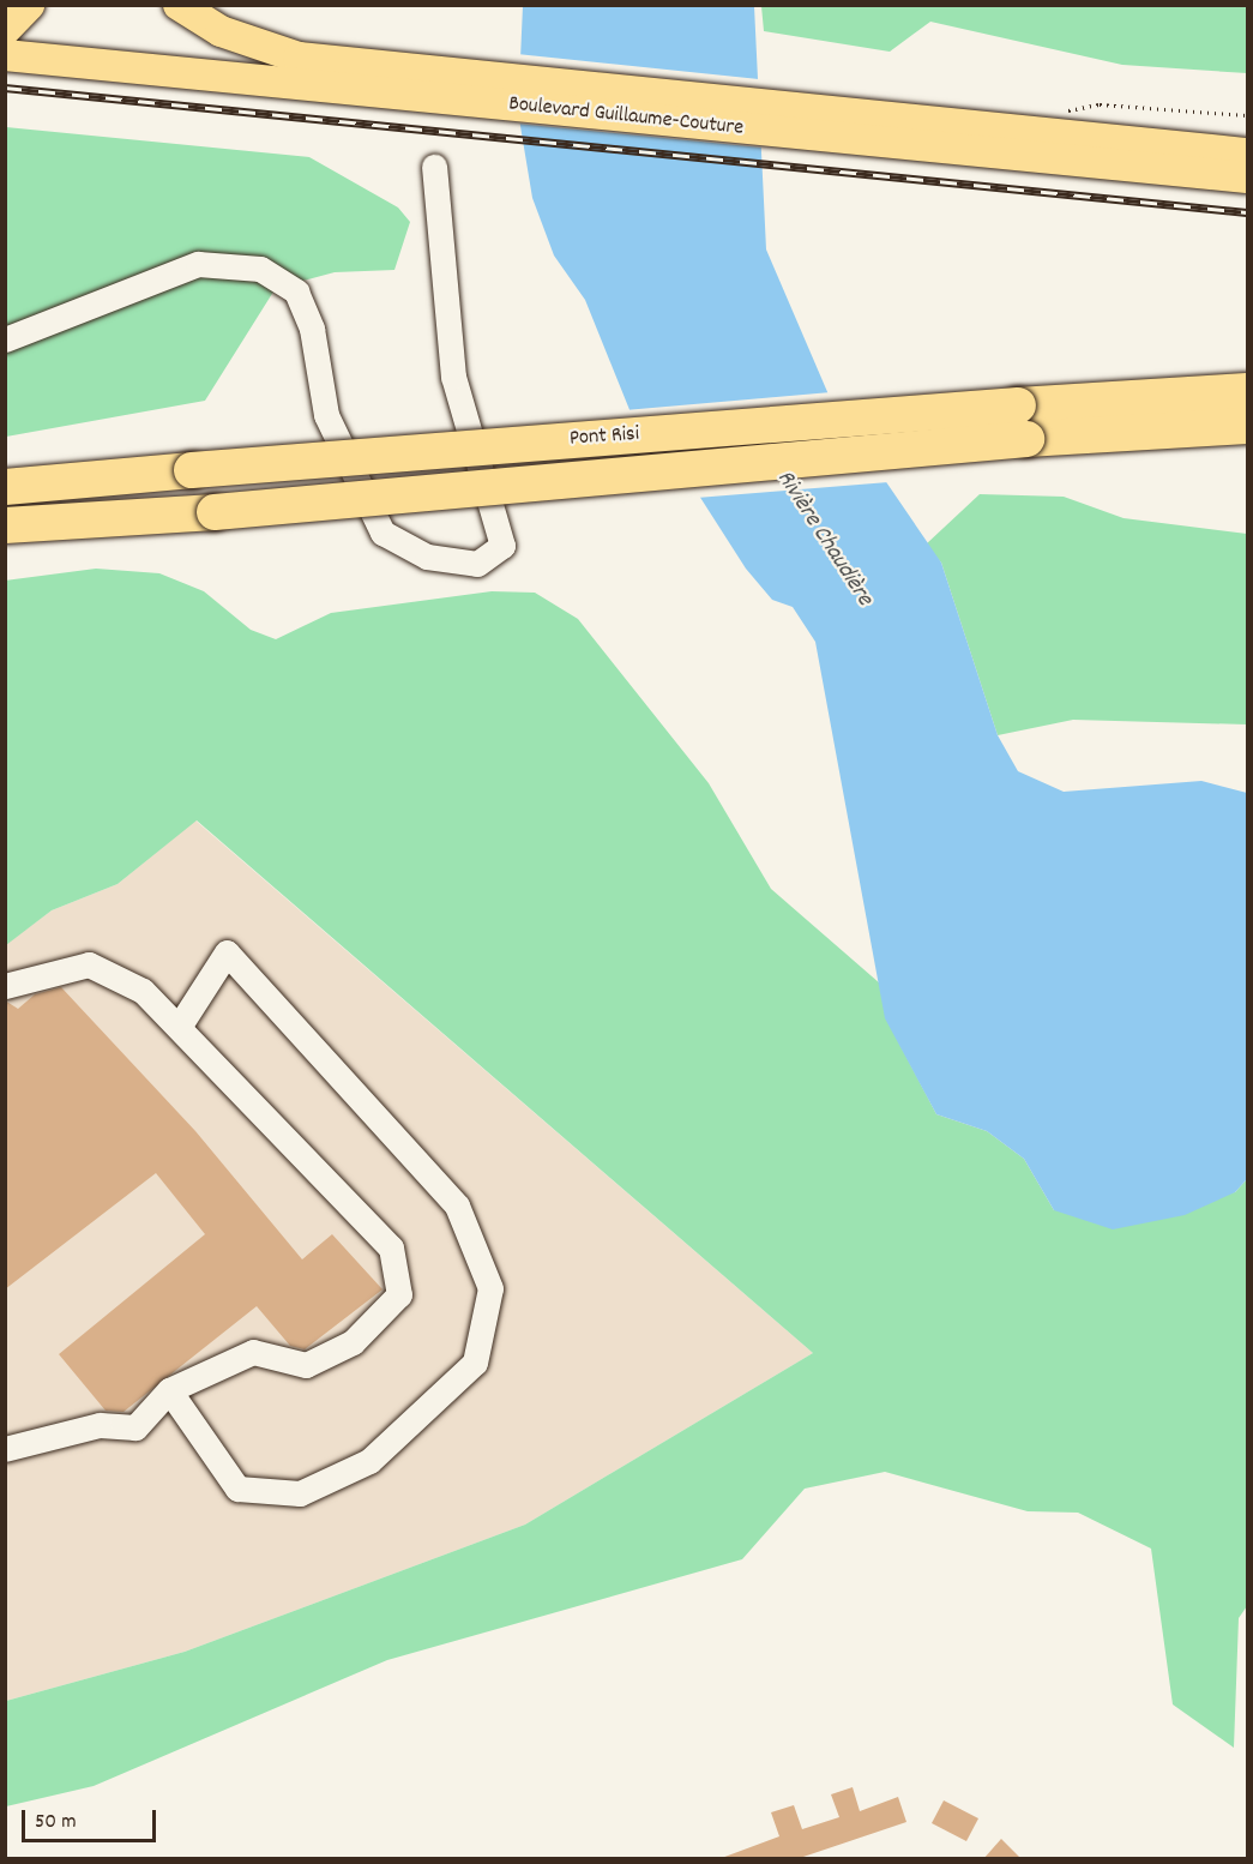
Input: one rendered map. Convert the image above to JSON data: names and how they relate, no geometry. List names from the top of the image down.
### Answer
{
  "streets": {
    "highway": ["Pont Risi"],
    "main road": ["Boulevard Guillaume-Couture"]
  },
  "water": ["Rivière Chaudière"],
  "scale_bar": "50 m"
}
